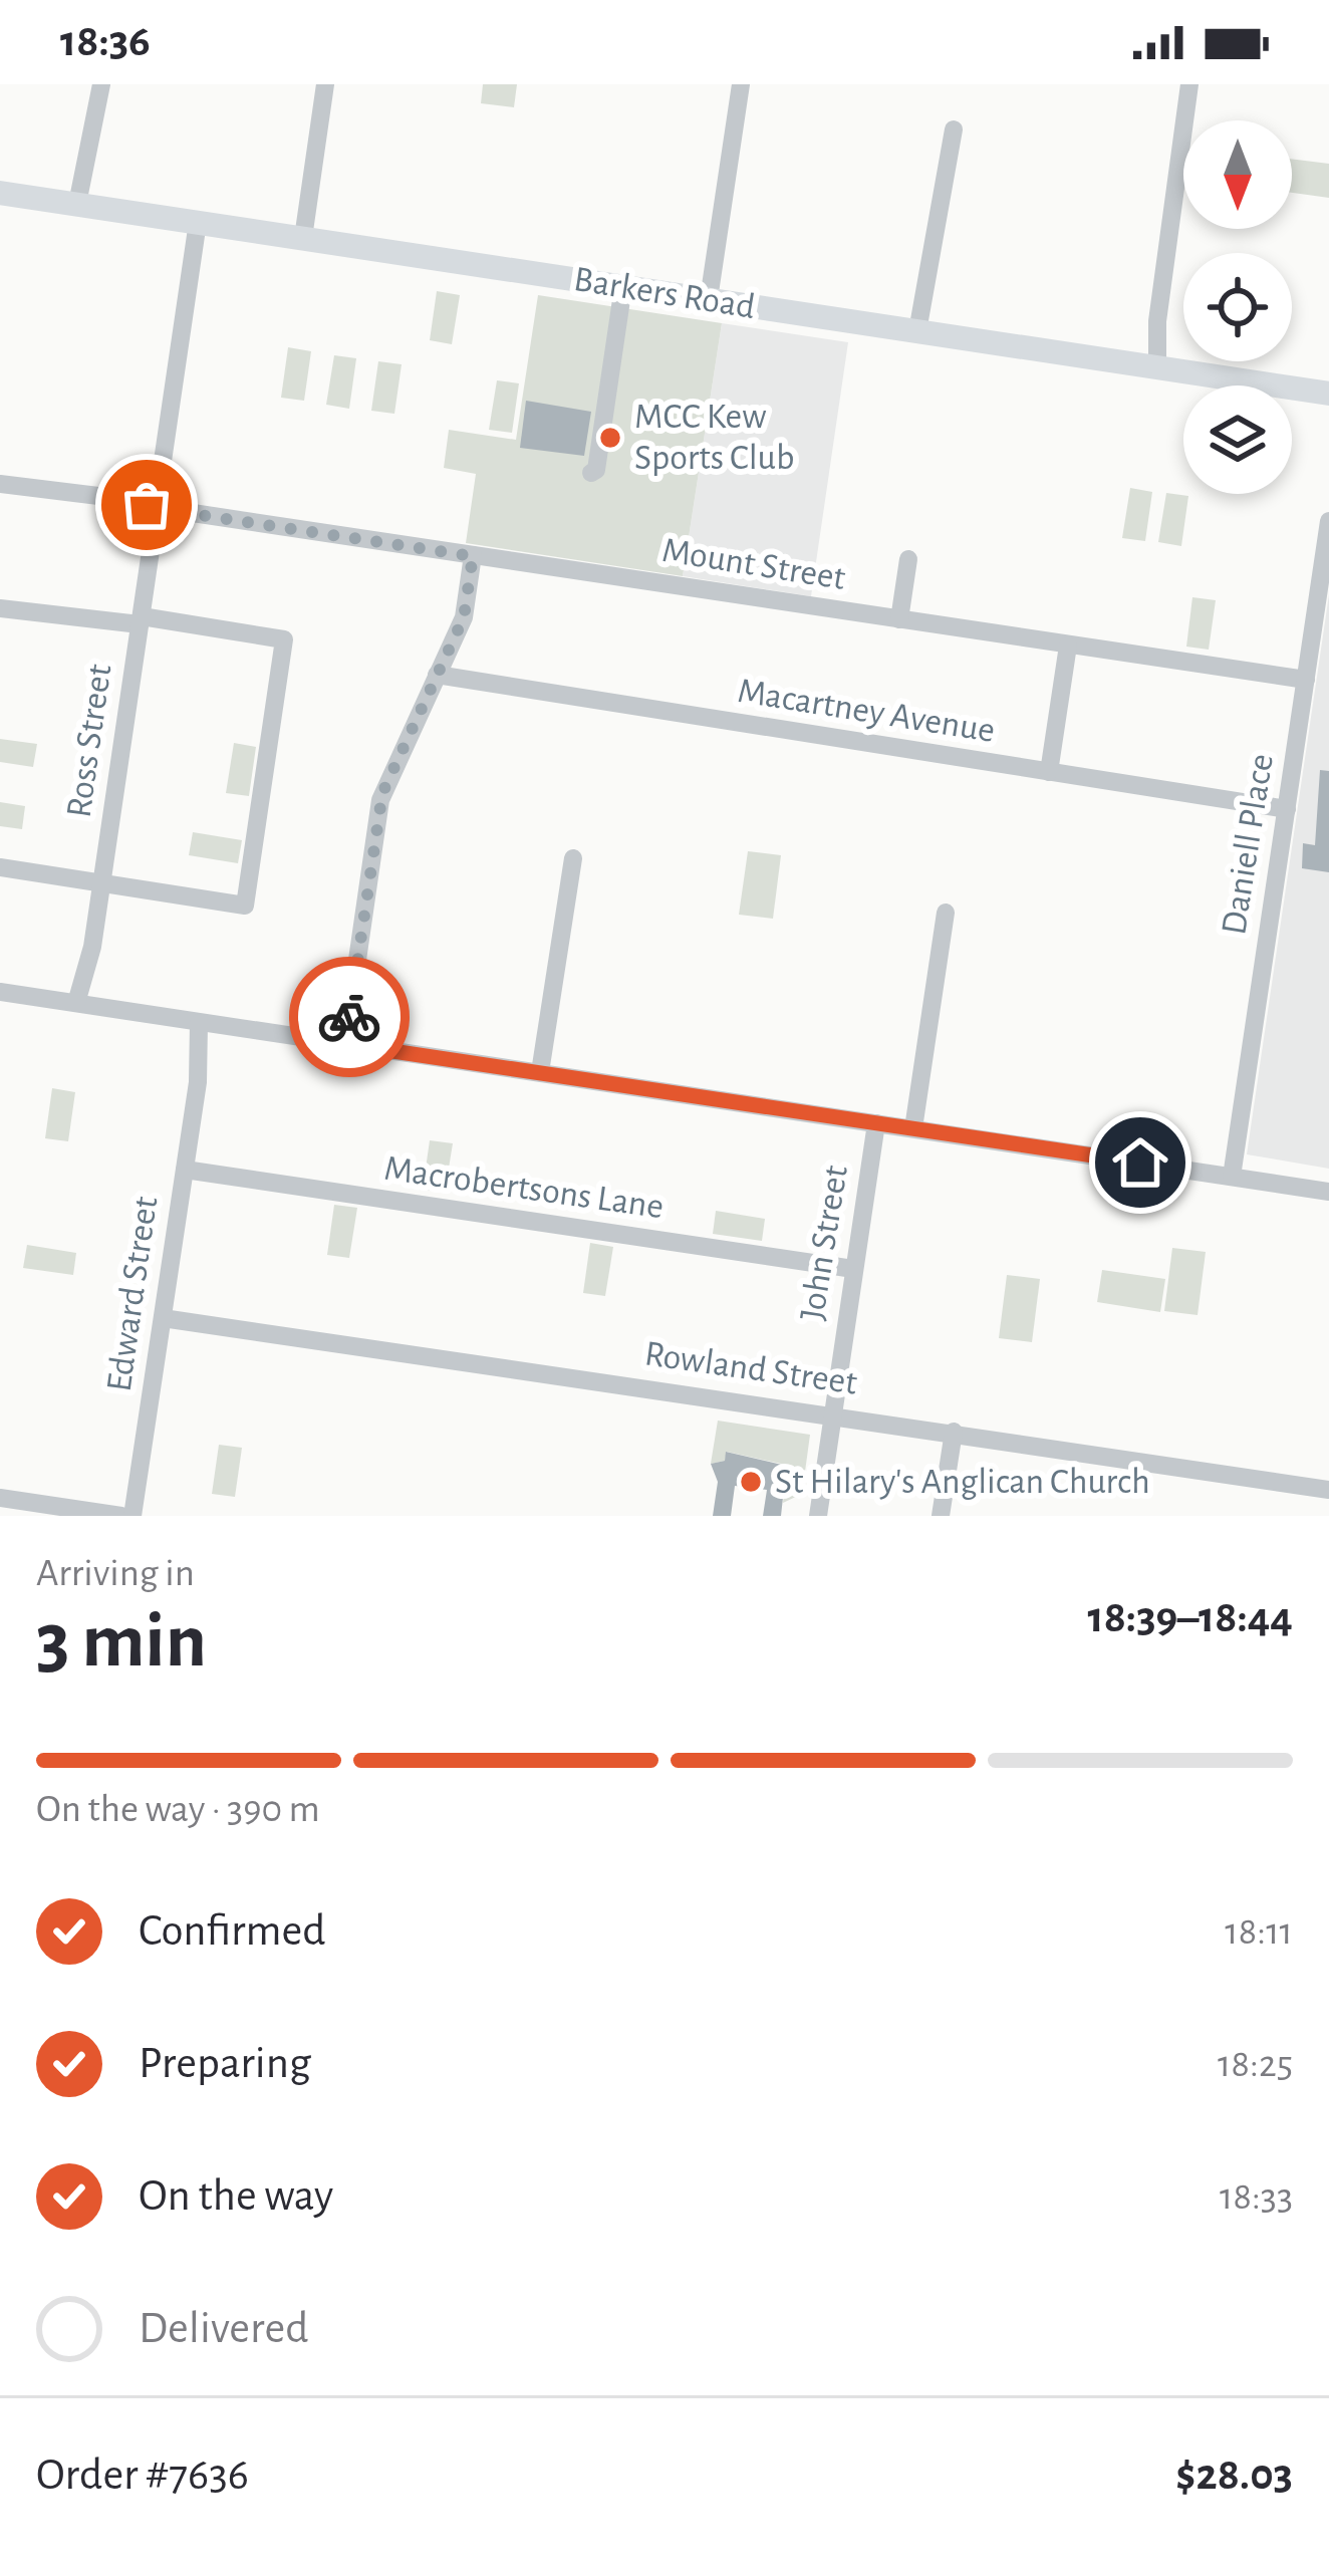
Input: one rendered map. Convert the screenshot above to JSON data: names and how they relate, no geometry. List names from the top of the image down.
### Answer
{
  "streets": {
    "main road": ["Barkers Road"],
    "street": [
      "Mount Street",
      "Macartney Avenue",
      "Ross Street",
      "Daniell Place",
      "Macrobertsons Lane",
      "John Street",
      "Edward Street",
      "Rowland Street"
    ]
  },
  "crossings": [
    ["Barkers Road", "Ross Street"],
    ["Mount Street", "Ross Street"],
    ["Mount Street", "Daniell Place"],
    ["Macartney Avenue", "Daniell Place"],
    ["Macrobertsons Lane", "John Street"],
    ["Macrobertsons Lane", "Edward Street"],
    ["John Street", "Rowland Street"],
    ["Edward Street", "Rowland Street"]
  ],
  "places": ["MCC Kew Sports Club", "St Hilary's Anglican Church"],
  "north": "bottom",
  "page": {
    "status": "18:36",
    "heading": ["3 min", "Arriving in", "18:39–18:44"],
    "panel": ["Order #7636", "$28.03"],
    "bar": "On the way · 390 m",
    "list": [
      ["Confirmed", "18:11"],
      ["Preparing", "18:25"],
      ["On the way", "18:33"],
      "Delivered"
    ]
  }
}
